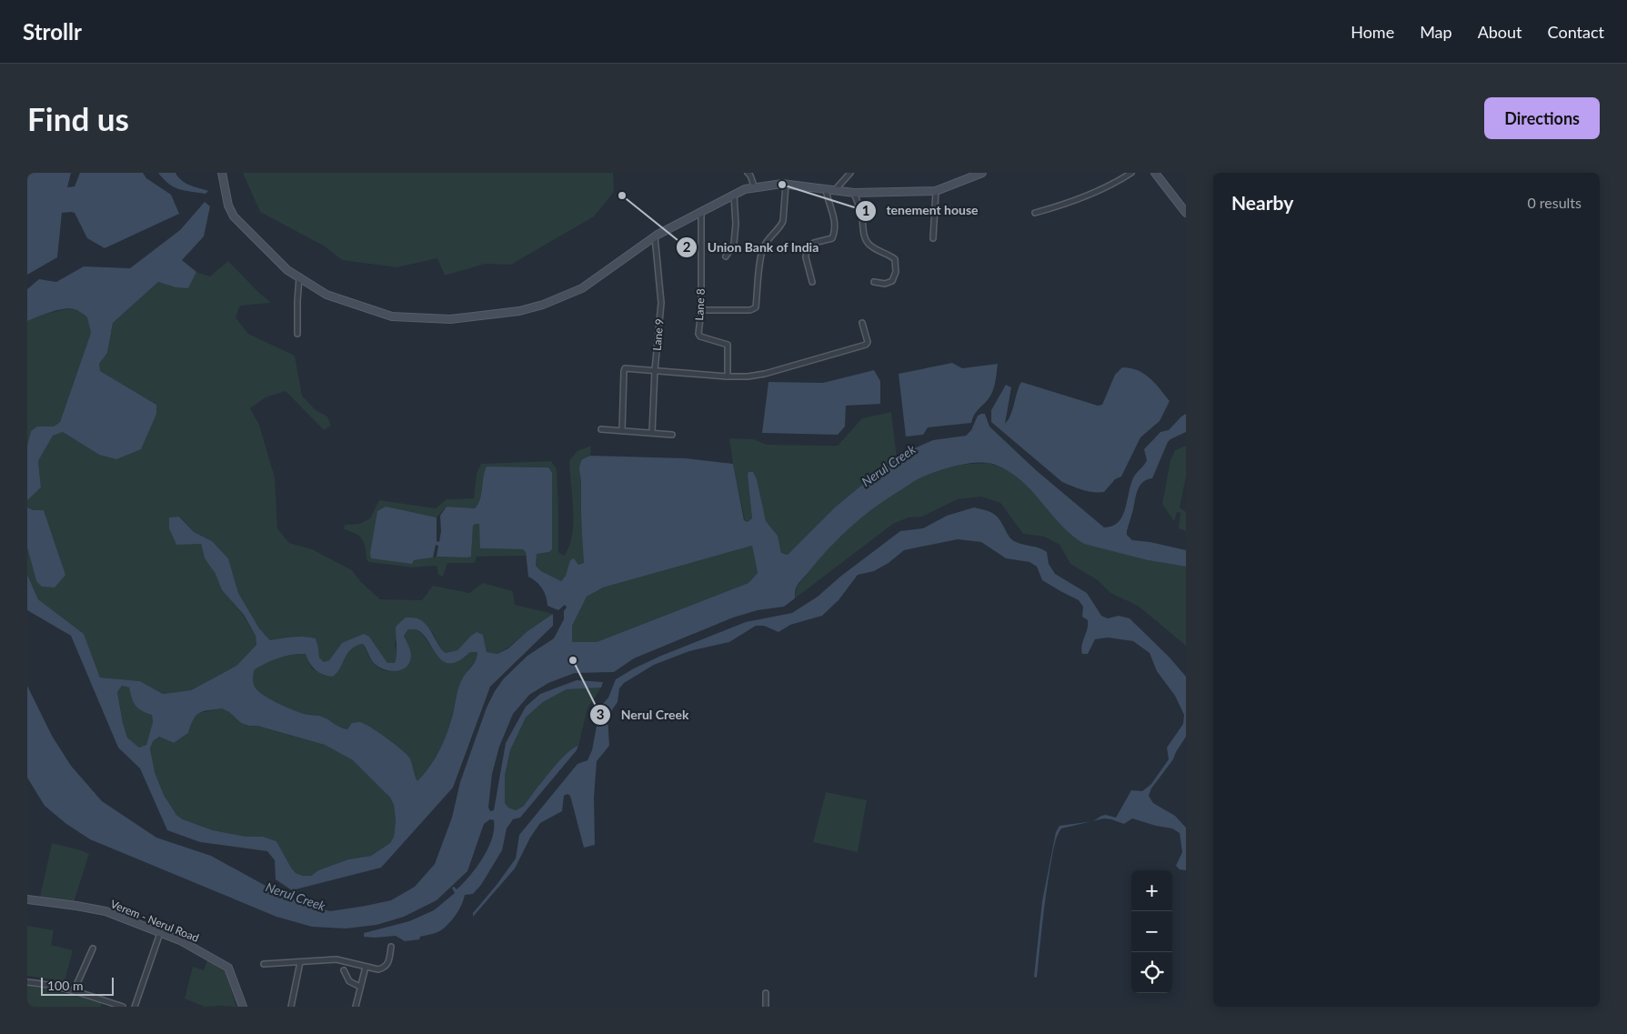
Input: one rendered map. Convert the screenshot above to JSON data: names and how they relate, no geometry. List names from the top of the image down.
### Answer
{
  "streets": {
    "main road": ["Verem - Nerul Road"],
    "street": ["Lane 8", "Lane 9"]
  },
  "water": ["Nerul Creek"],
  "places": ["tenement house", "Union Bank of India", "Nerul Creek"],
  "scale_bar": "100 m",
  "page": {
    "header": "Strollr",
    "nav": [
      "Home",
      "Map",
      "About",
      "Contact"
    ],
    "buttons": "Directions",
    "title": "Find us",
    "heading": ["Nearby", "0 results"],
    "map_buttons": ["+", "−"],
    "scale": "100 m"
  }
}
